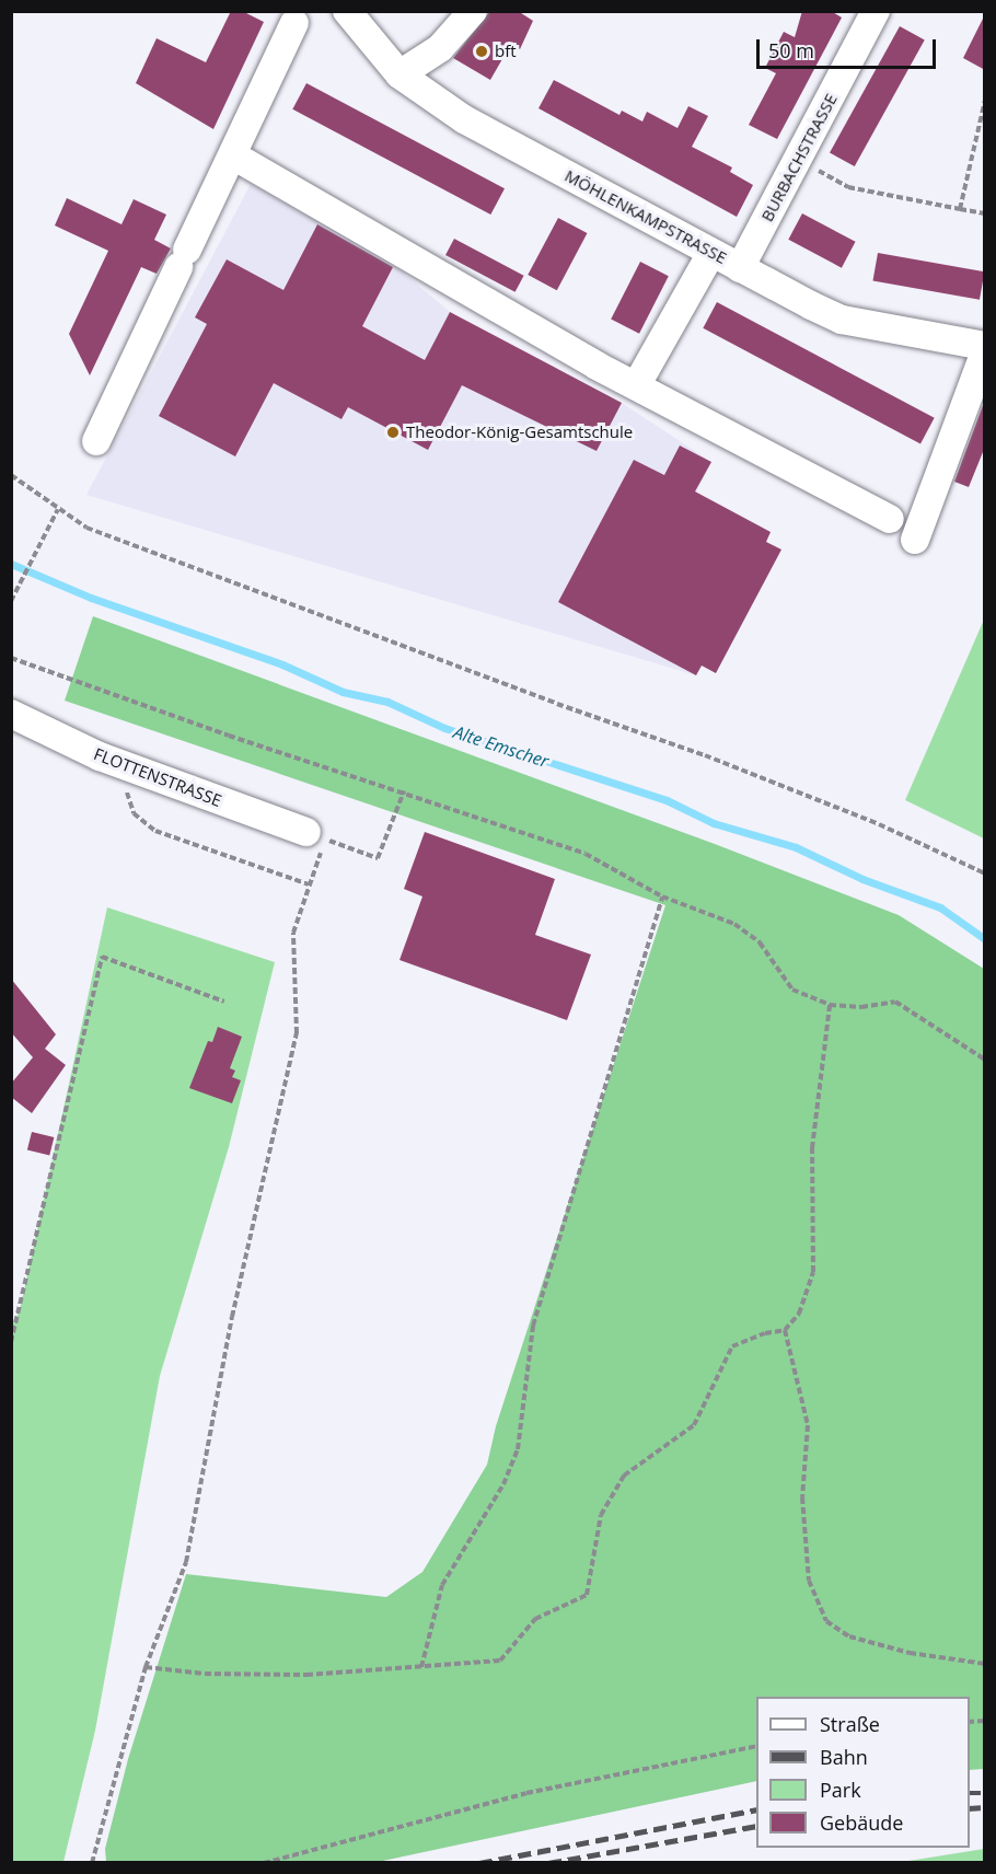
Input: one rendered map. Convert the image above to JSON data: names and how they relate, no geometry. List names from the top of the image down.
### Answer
{
  "streets": {
    "street": ["BURBACHSTRASSE", "MÖHLENKAMPSTRASSE", "FLOTTENSTRASSE"]
  },
  "crossings": [
    ["BURBACHSTRASSE", "MÖHLENKAMPSTRASSE"]
  ],
  "water": ["Alte Emscher"],
  "places": ["bft", "Theodor-König-Gesamtschule"],
  "legend": [
    "Straße",
    "Bahn",
    "Park",
    "Gebäude"
  ],
  "scale_bar": "50 m"
}
